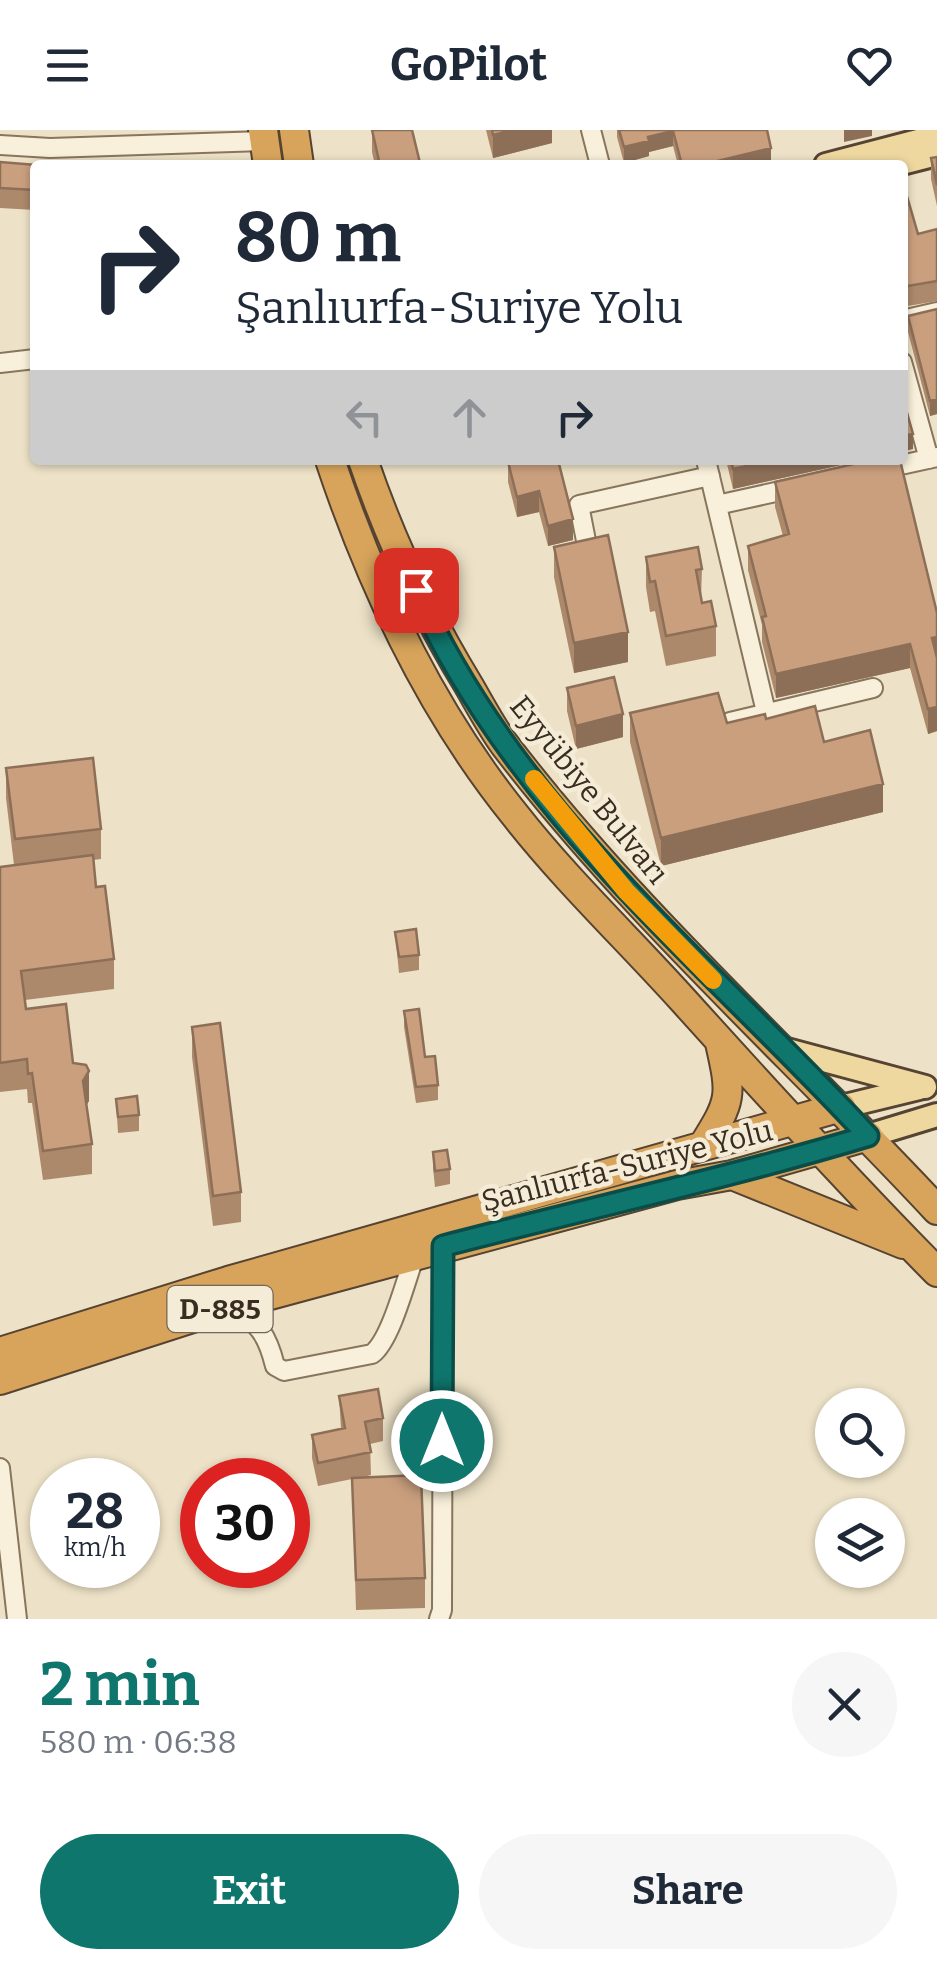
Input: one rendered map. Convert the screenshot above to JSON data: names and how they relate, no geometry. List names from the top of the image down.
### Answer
{
  "streets": {
    "highway": ["Eyyübiye Bulvarı", "Şanlıurfa-Suriye Yolu", "D-885"]
  },
  "crossings": [
    ["Eyyübiye Bulvarı", "Şanlıurfa-Suriye Yolu"]
  ],
  "page": {
    "header": "GoPilot",
    "turn": ["80 m", "Şanlıurfa-Suriye Yolu"],
    "speed": "28 km/h",
    "limit": "30",
    "heading": ["2 min", "580 m · 06:38"],
    "buttons": ["Exit", "Share"]
  }
}
